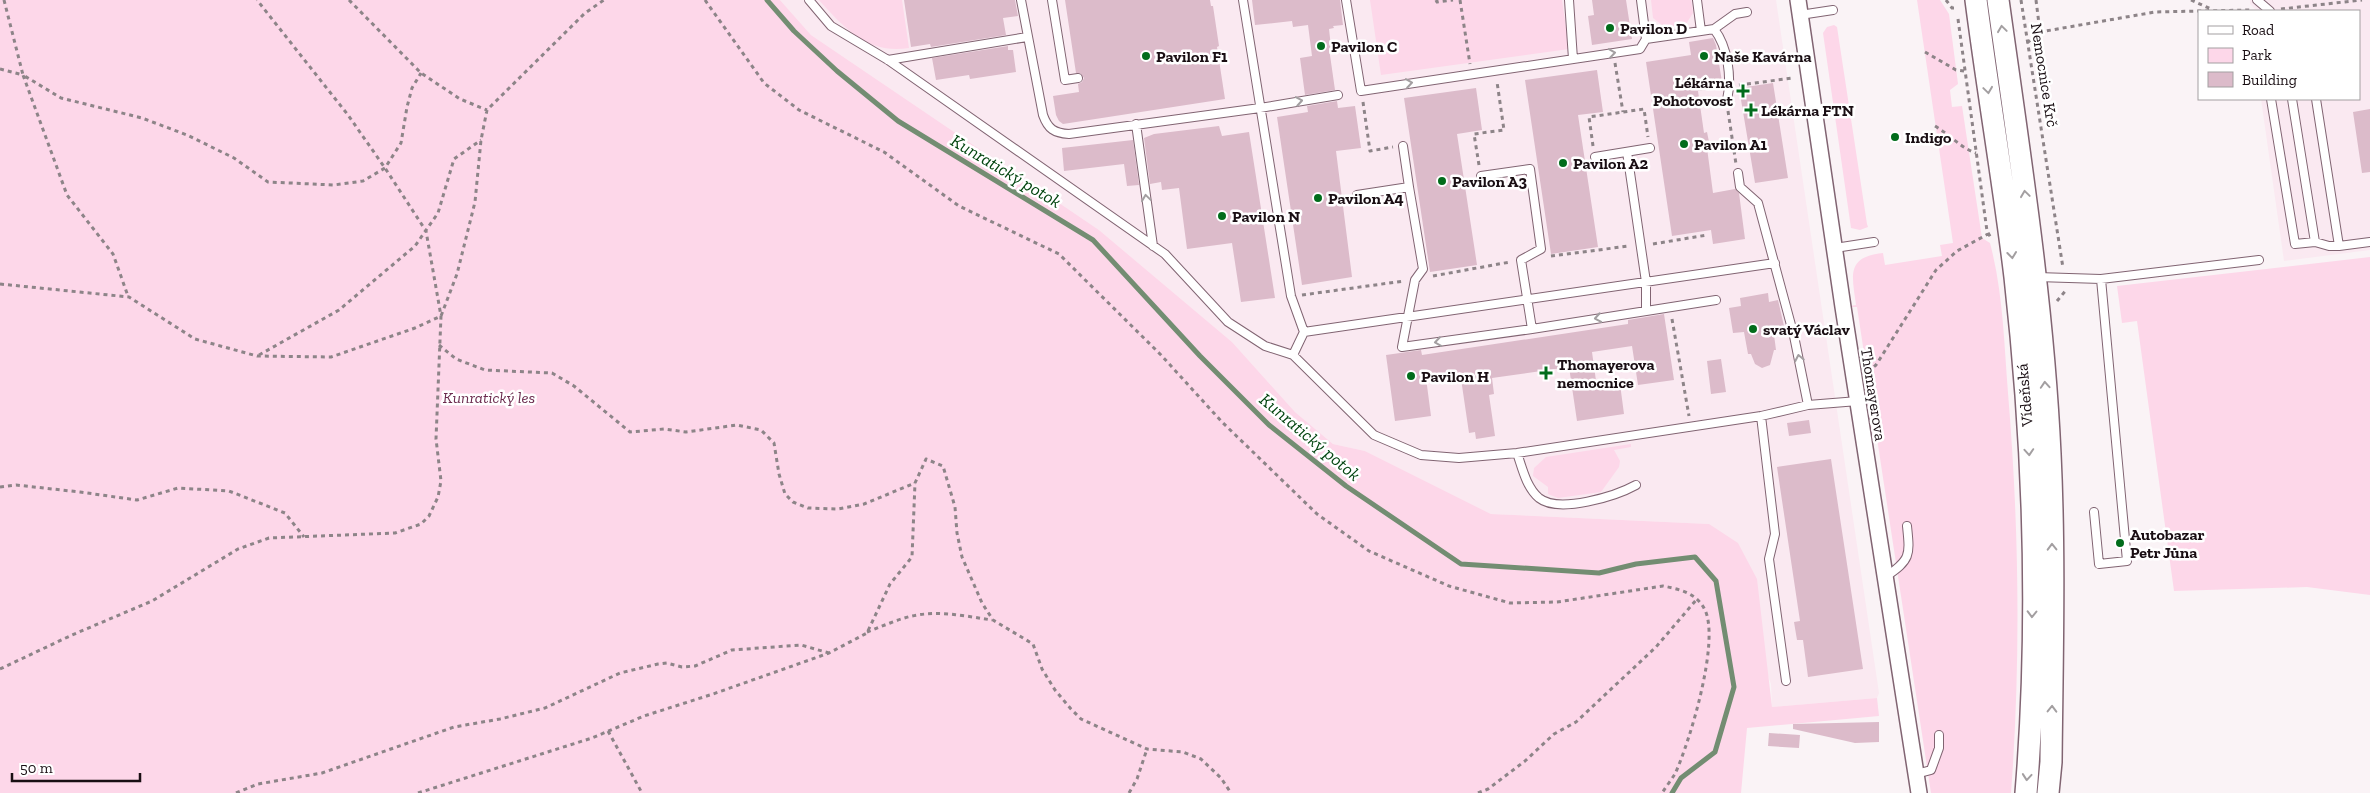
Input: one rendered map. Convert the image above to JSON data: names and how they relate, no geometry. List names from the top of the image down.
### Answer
{
  "streets": {
    "main road": ["Vídeňská"],
    "street": ["Thomayerova"],
    "path": ["Nemocnice Krč"]
  },
  "water": ["Kunratický potok"],
  "parks": ["Kunratický les"],
  "places": {
    "other": [
      "Pavilon D",
      "Pavilon C",
      "Pavilon F1",
      "Naše Kavárna",
      "Indigo",
      "Pavilon A1",
      "Pavilon A2",
      "Pavilon A3",
      "Pavilon A4",
      "Pavilon N",
      "svatý Václav",
      "Pavilon H",
      "Autobazar Petr Jůna"
    ],
    "health": ["Lékárna Pohotovost", "Lékárna FTN", "Thomayerova nemocnice"]
  },
  "legend": ["Road", "Park", "Building"],
  "scale_bar": "50 m"
}
